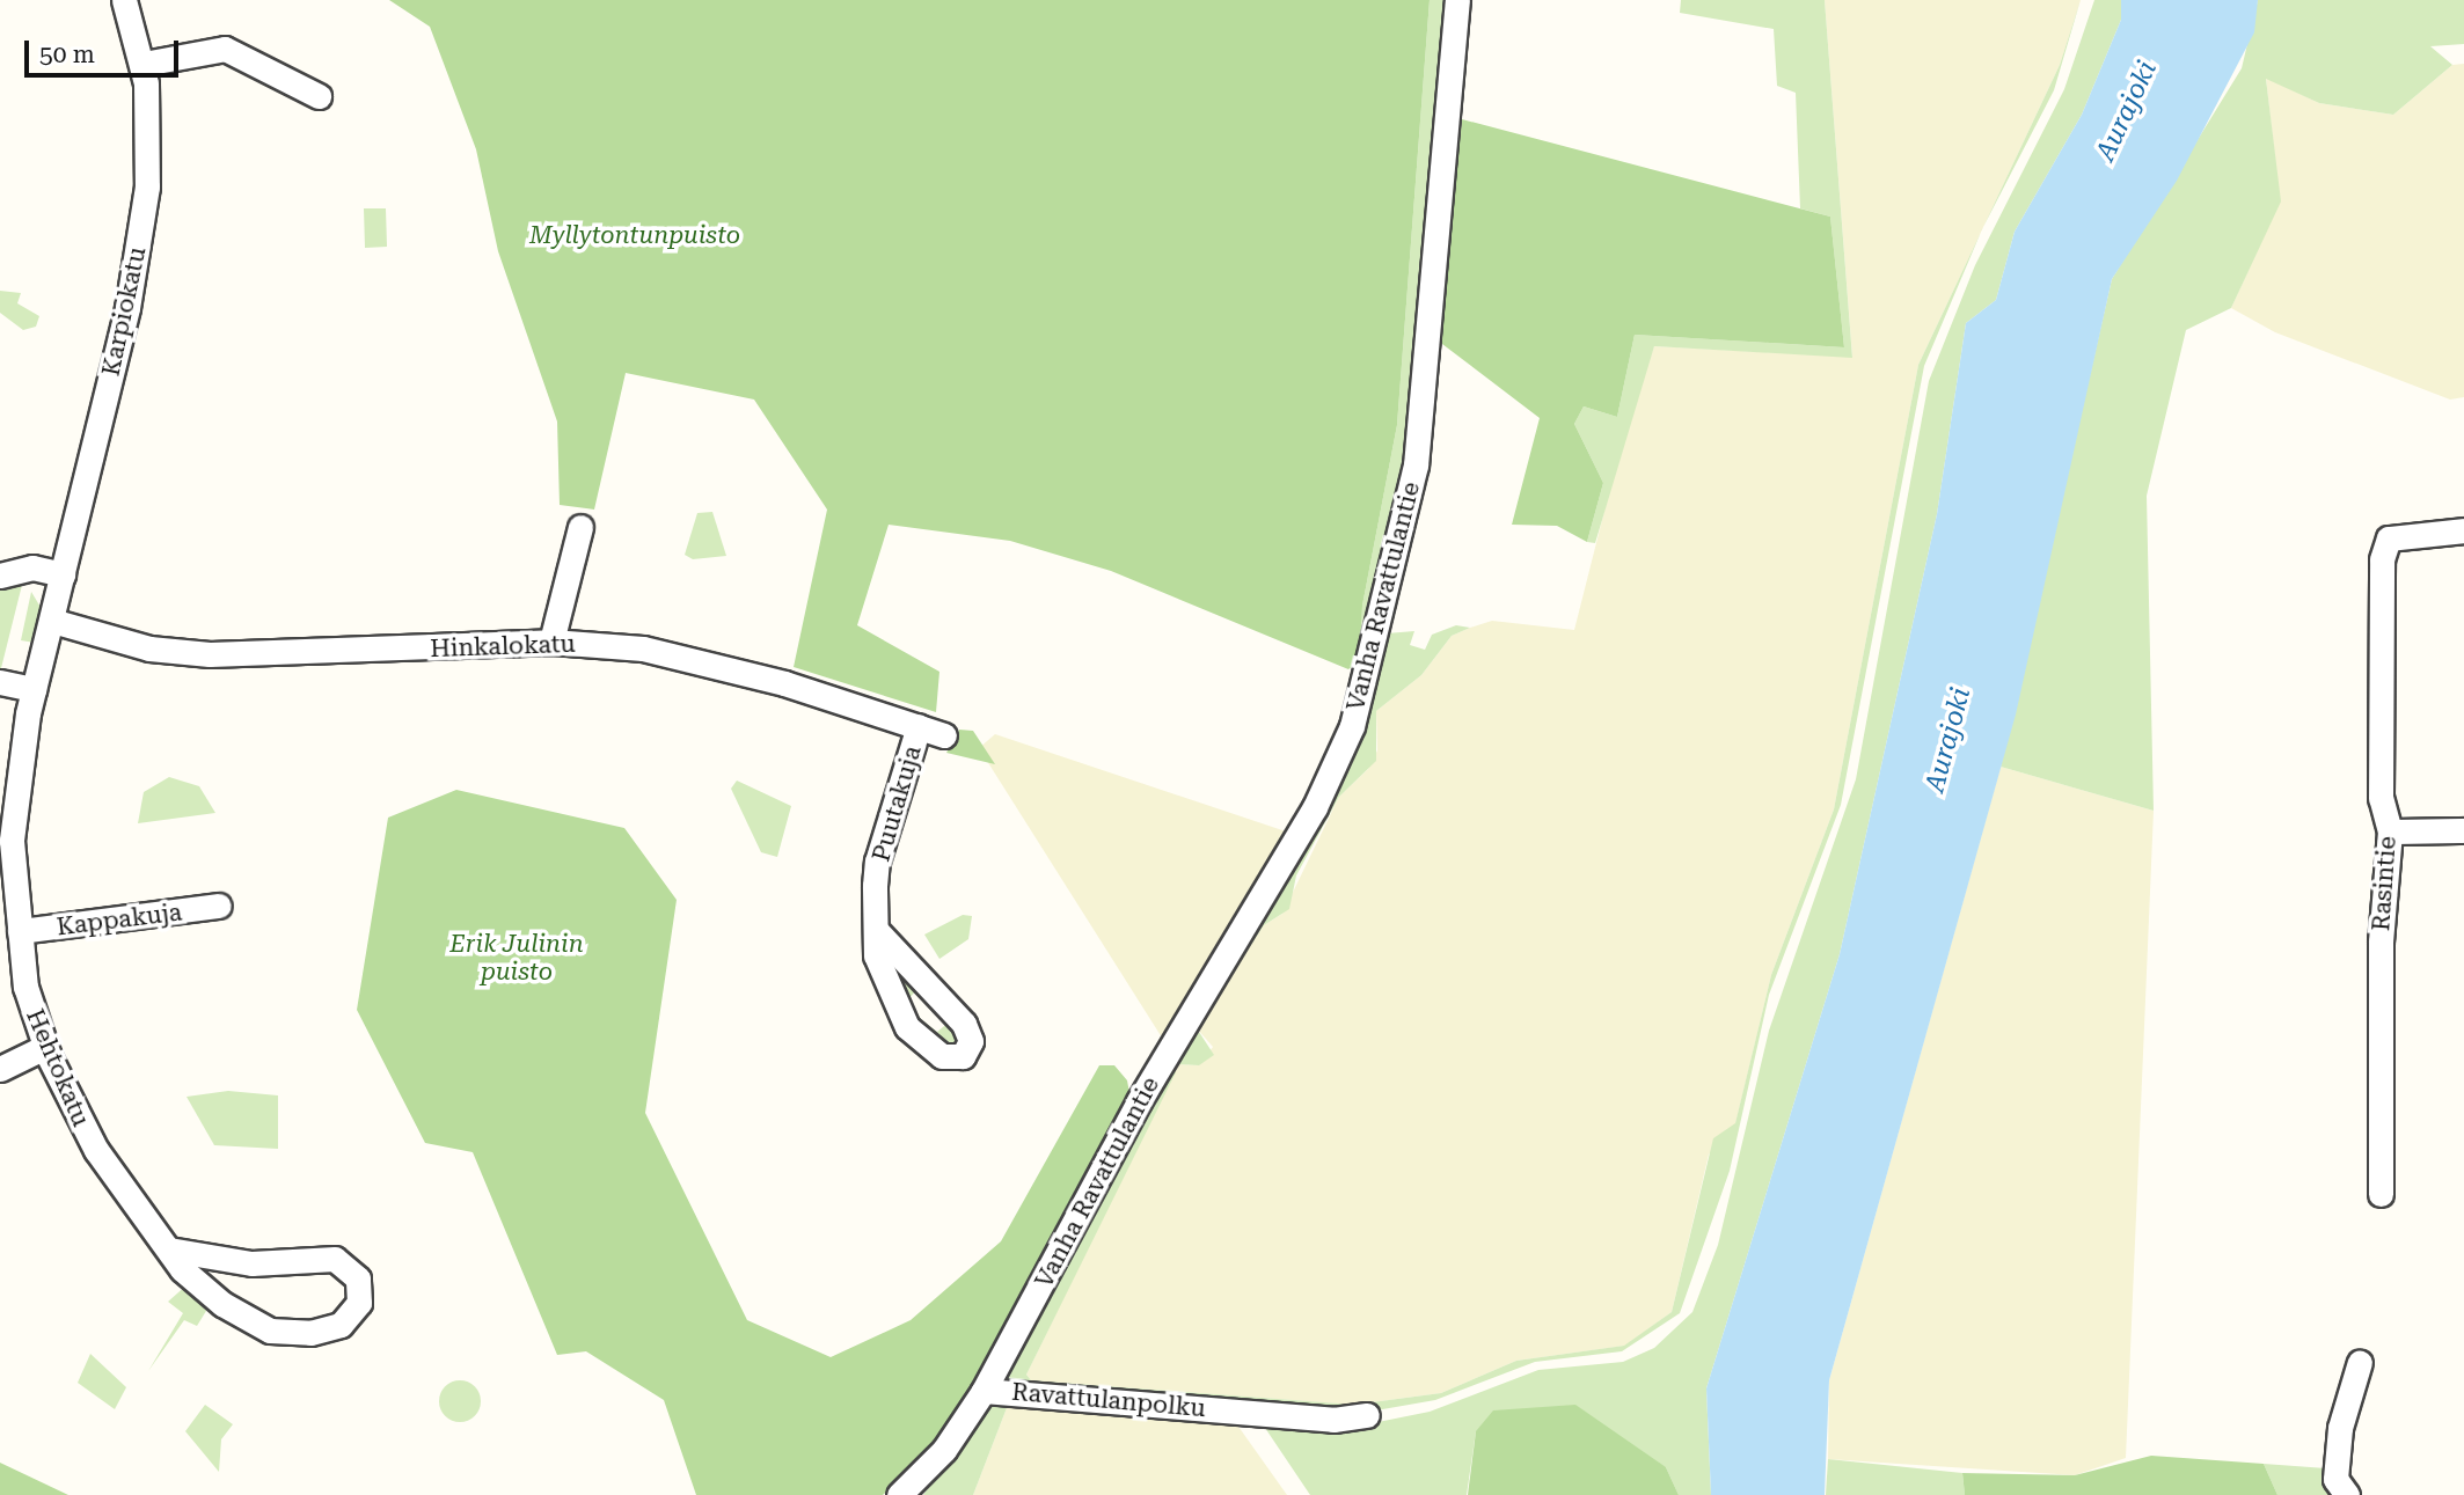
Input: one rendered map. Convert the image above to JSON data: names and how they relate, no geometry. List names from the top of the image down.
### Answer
{
  "streets": {
    "street": [
      "Karpiokatu",
      "Vanha Ravattulantie",
      "Hinkalokatu",
      "Puutakuja",
      "Rasintie",
      "Kappakuja",
      "Hehtokatu",
      "Ravattulanpolku"
    ]
  },
  "crossings": [
    ["Karpiokatu", "Hinkalokatu"],
    ["Karpiokatu", "Hehtokatu"],
    ["Vanha Ravattulantie", "Ravattulanpolku"],
    ["Hinkalokatu", "Puutakuja"],
    ["Hinkalokatu", "Hehtokatu"],
    ["Kappakuja", "Hehtokatu"]
  ],
  "water": ["Aurajoki"],
  "parks": ["Myllytontunpuisto", "Erik Julinin puisto"],
  "scale_bar": "50 m"
}
